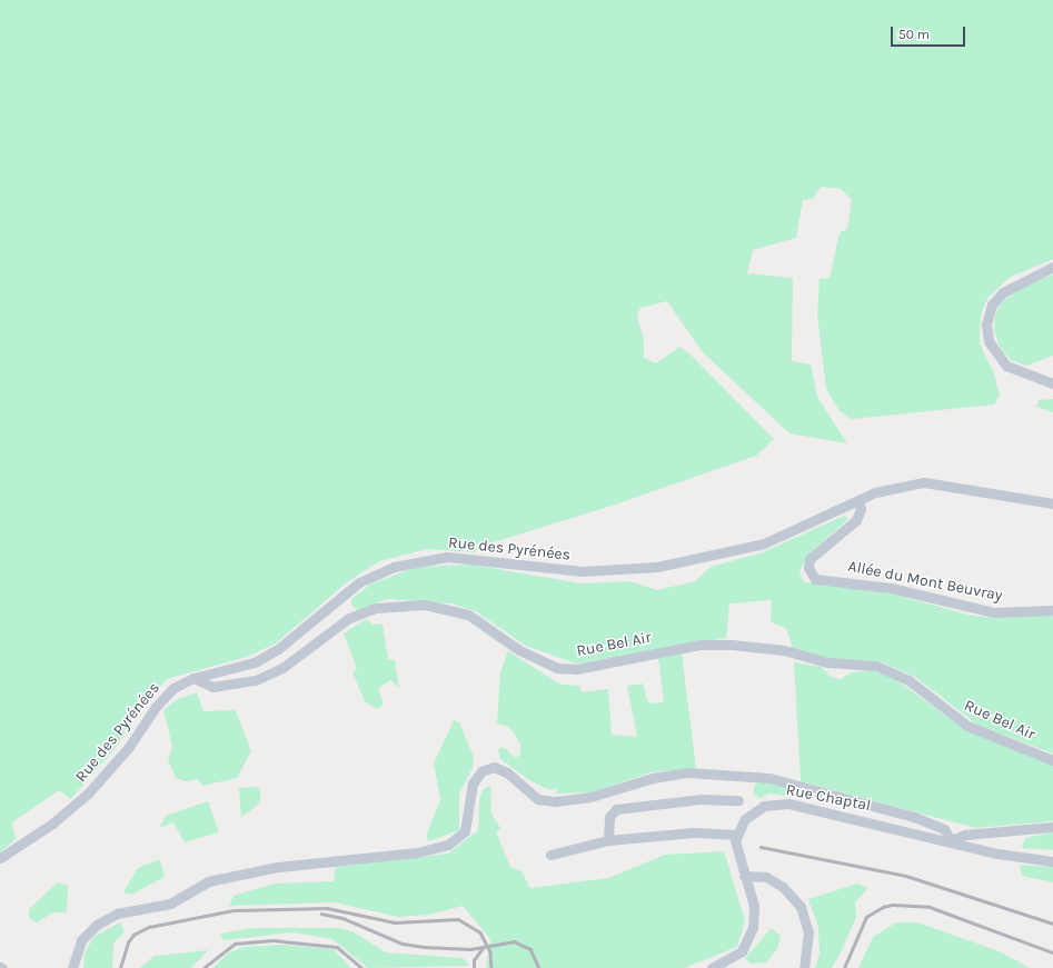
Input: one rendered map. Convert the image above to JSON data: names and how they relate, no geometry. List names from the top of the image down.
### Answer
{
  "streets": {
    "street": [
      "Rue des Pyrénées",
      "Allée du Mont Beuvray",
      "Rue Bel Air",
      "Rue Chaptal"
    ]
  },
  "crossings": [
    ["Rue des Pyrénées", "Allée du Mont Beuvray"],
    ["Rue des Pyrénées", "Rue Bel Air"]
  ],
  "scale_bar": "50 m"
}
